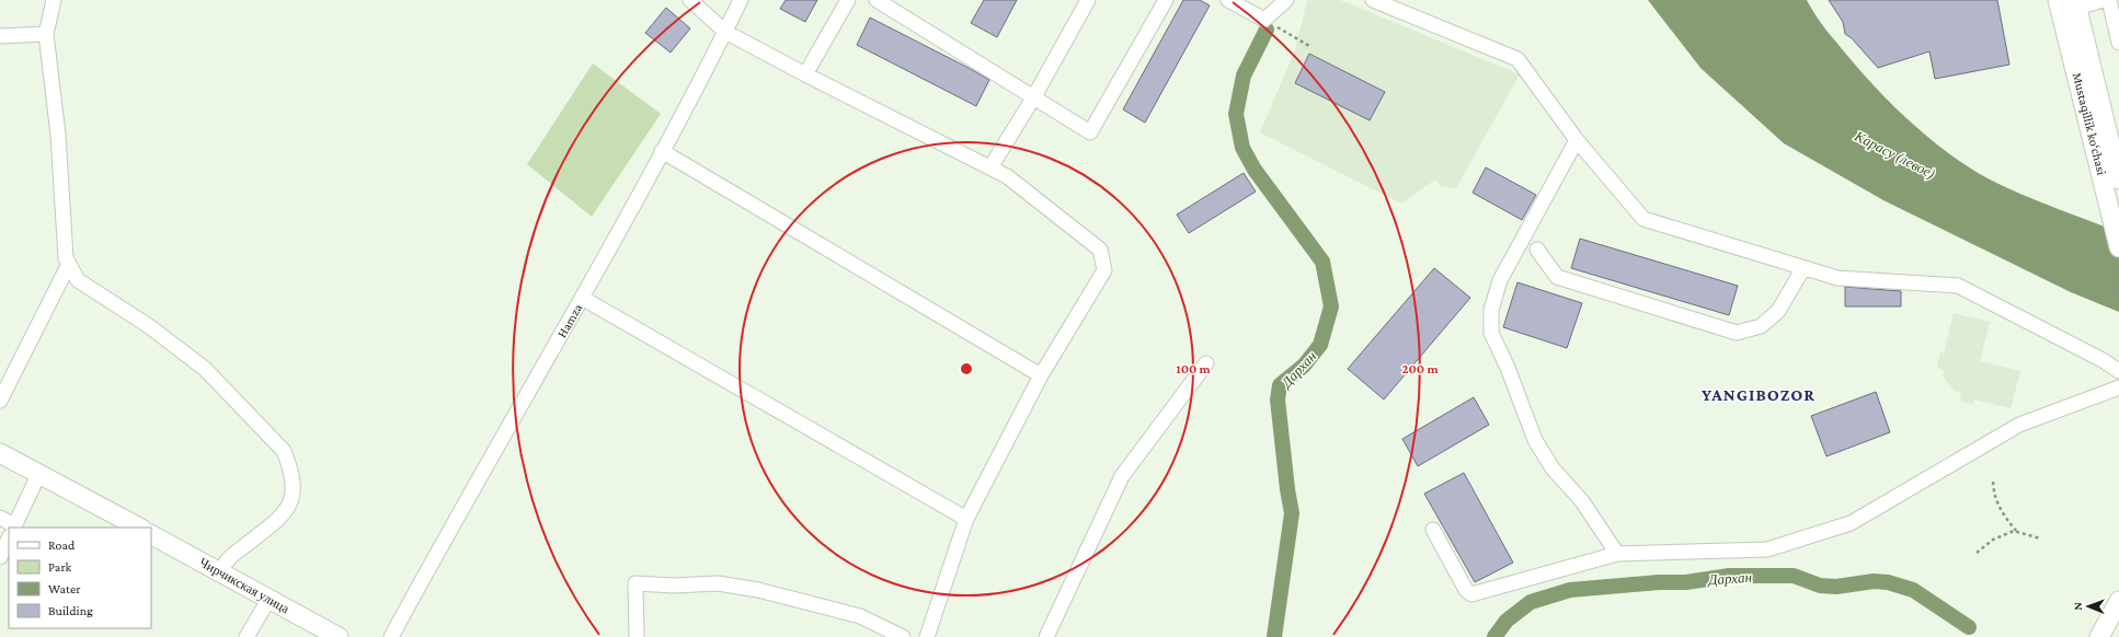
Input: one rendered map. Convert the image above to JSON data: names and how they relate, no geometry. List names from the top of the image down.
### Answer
{
  "streets": {
    "main road": ["Mustaqillik ko‘chasi", "Чирчикская улица"],
    "street": ["Hamza"]
  },
  "districts": ["YANGIBOZOR"],
  "water": ["Карасу (левое)", "Дархан"],
  "legend": [
    "Road",
    "Park",
    "Water",
    "Building"
  ],
  "north": "left",
  "rings": ["100 m", "200 m"]
}
